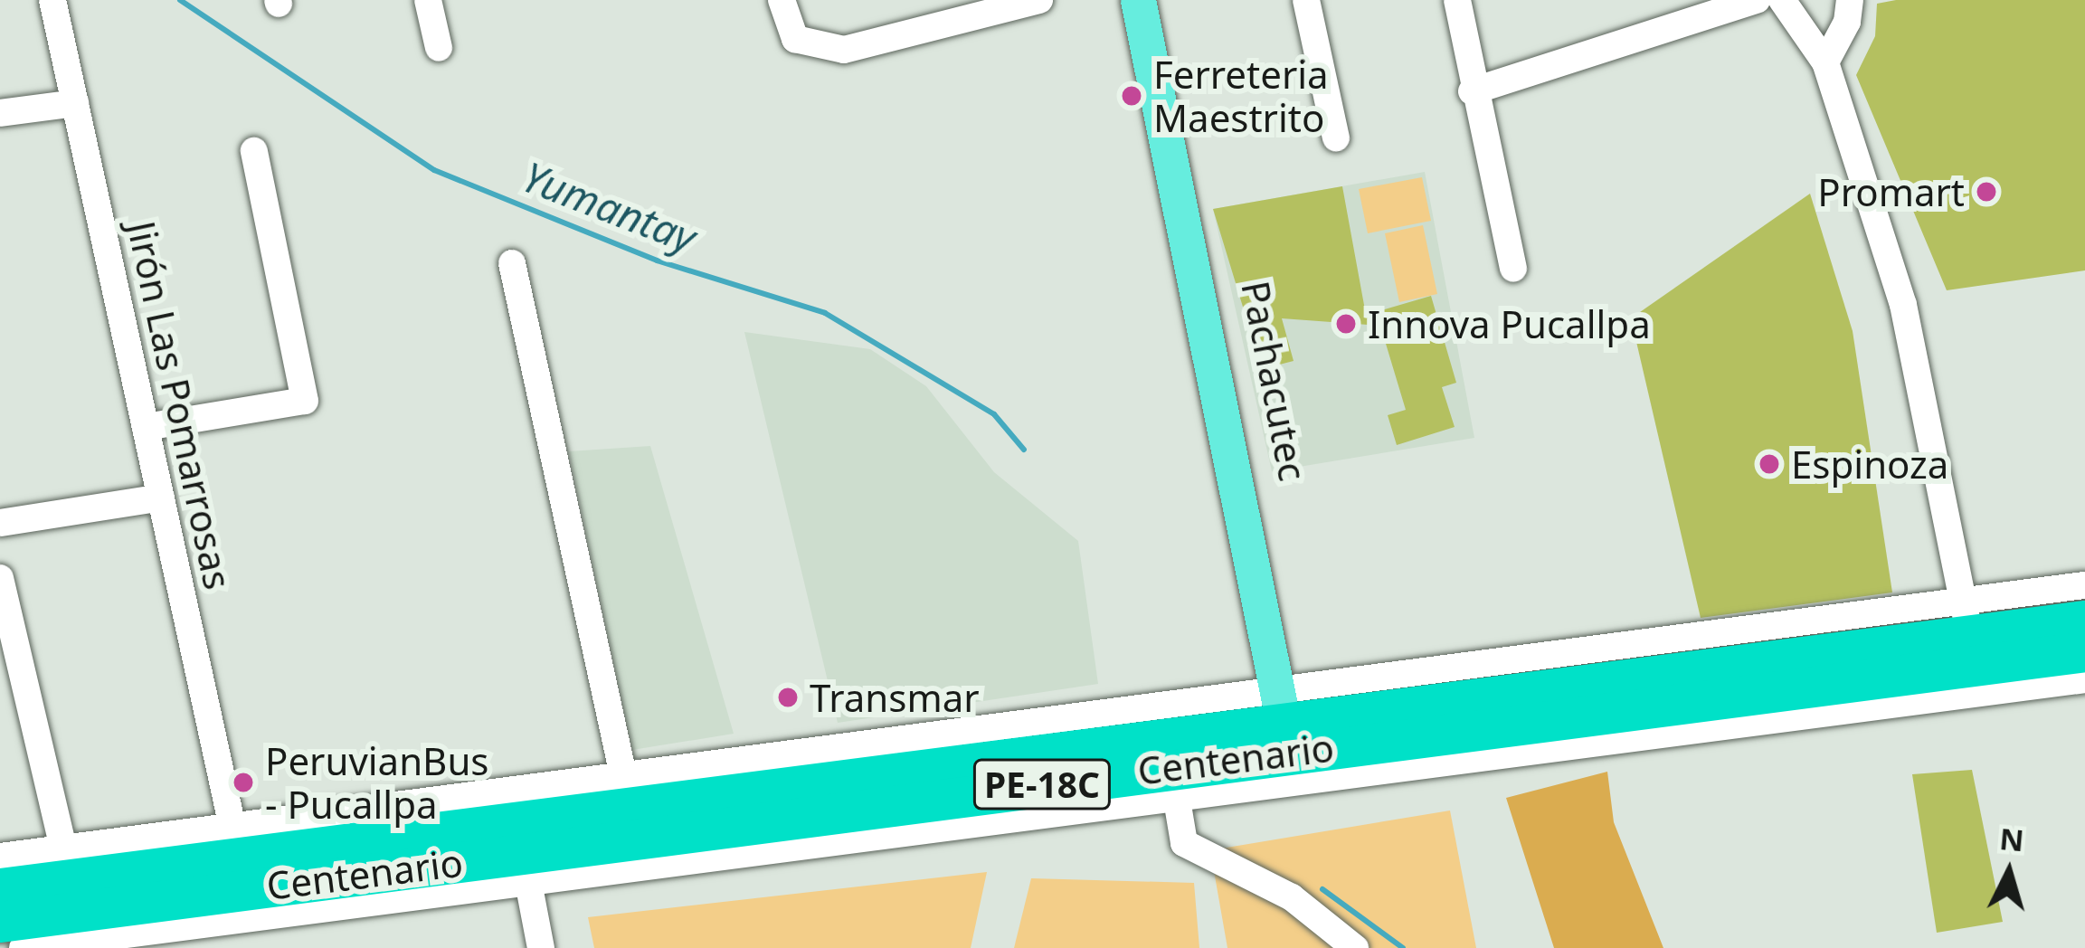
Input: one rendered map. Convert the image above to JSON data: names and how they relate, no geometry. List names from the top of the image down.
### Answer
{
  "streets": {
    "highway": ["Centenario", "PE-18C"],
    "main road": ["Pachacutec"],
    "street": ["Jirón Las Pomarrosas"]
  },
  "crossings": [
    ["Pachacutec", "Centenario"]
  ],
  "water": ["Yumantay"],
  "places": [
    "Ferreteria Maestrito",
    "Promart",
    "Innova Pucallpa",
    "Espinoza",
    "Transmar",
    "PeruvianBus - Pucallpa"
  ],
  "north": "top"
}
